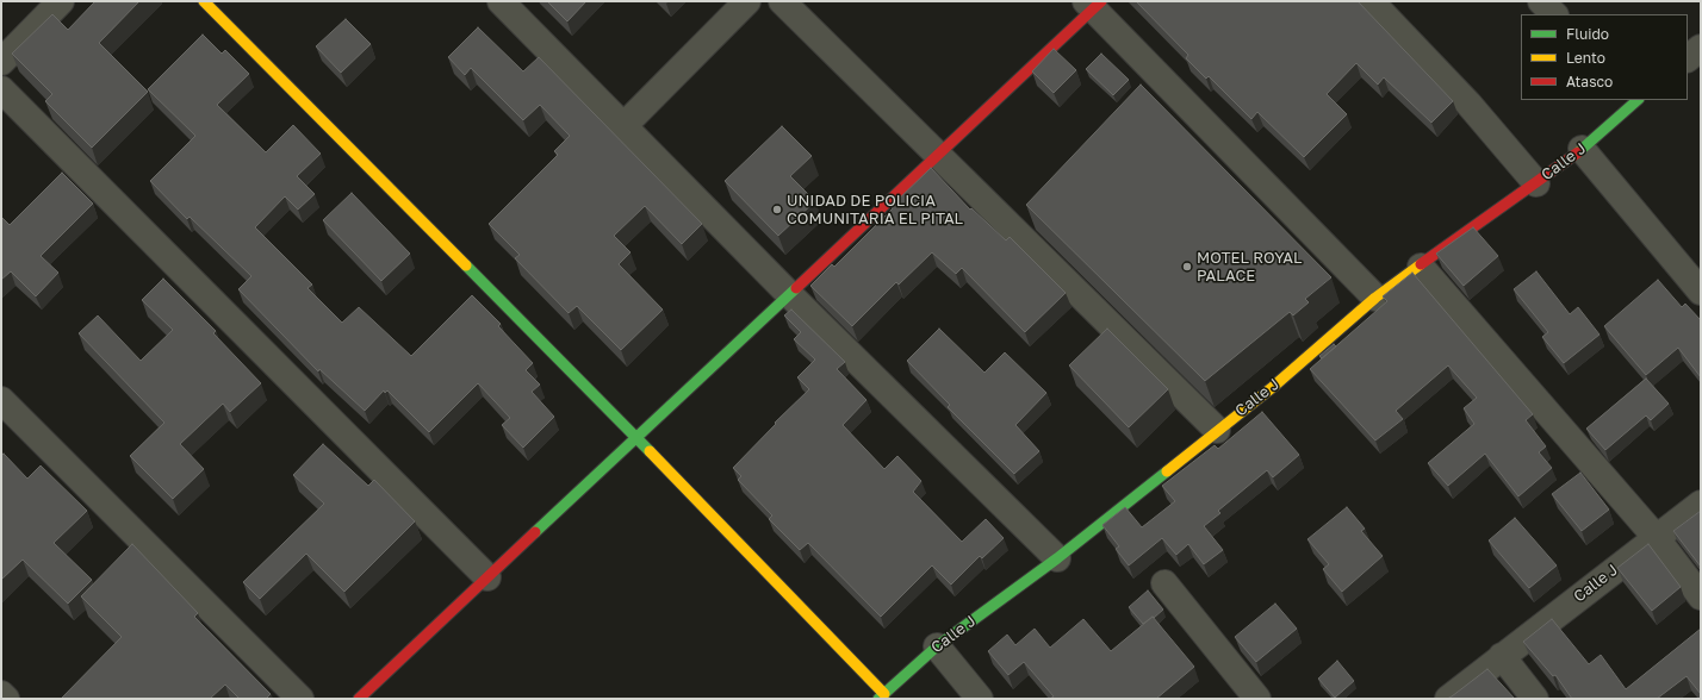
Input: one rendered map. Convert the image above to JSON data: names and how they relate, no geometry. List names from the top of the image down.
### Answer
{
  "streets": {
    "street": ["Calle J"]
  },
  "places": ["UNIDAD DE POLICIA COMUNITARIA EL PITAL", "MOTEL ROYAL PALACE"],
  "legend": ["Fluido", "Lento", "Atasco"]
}
